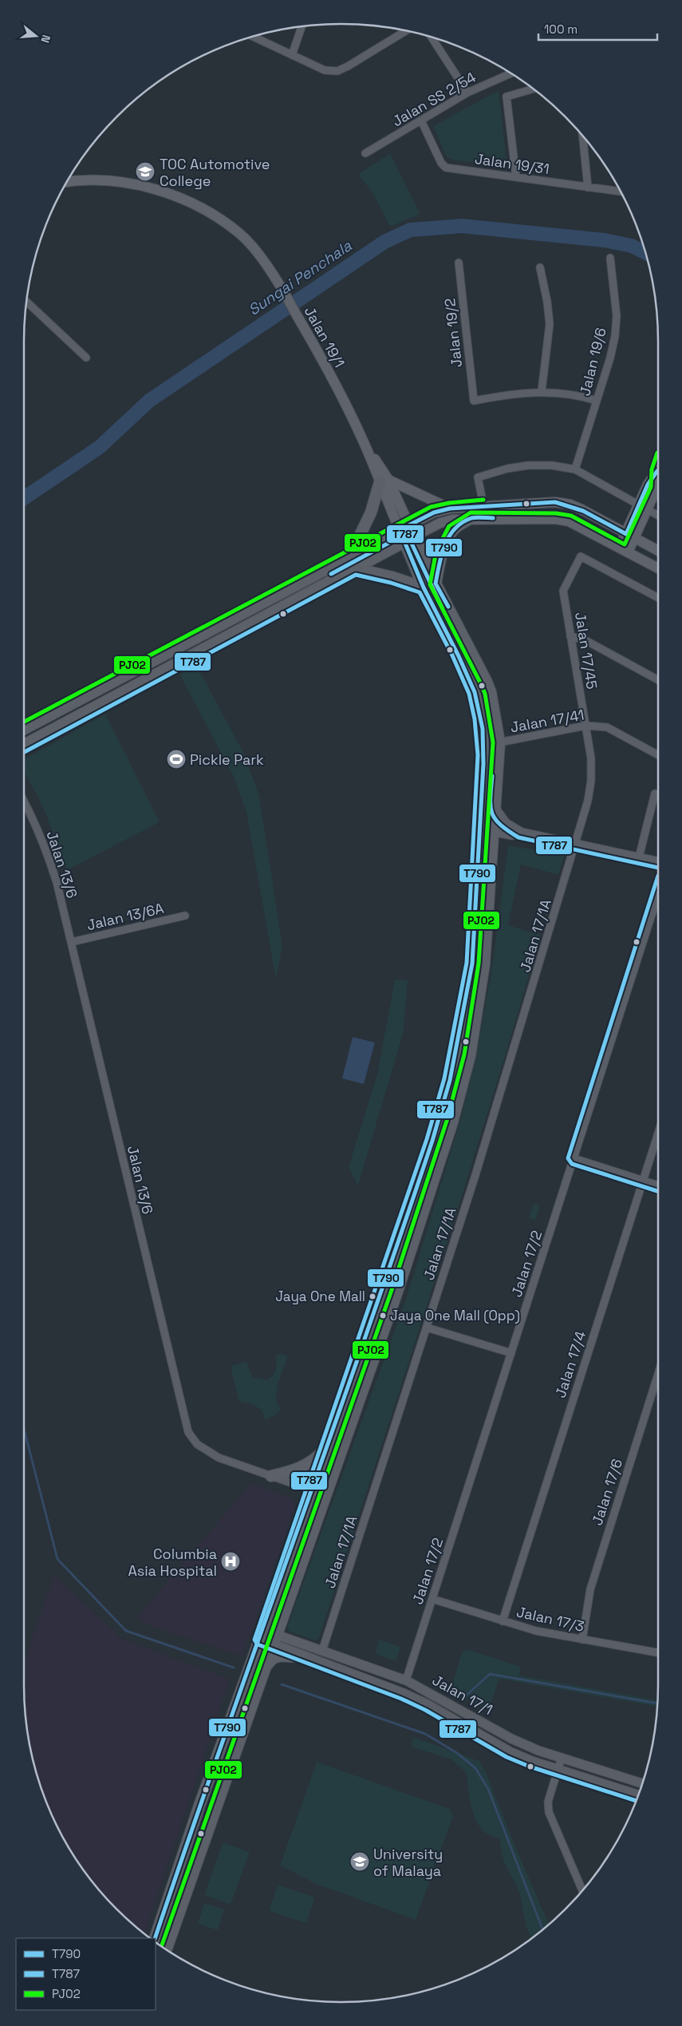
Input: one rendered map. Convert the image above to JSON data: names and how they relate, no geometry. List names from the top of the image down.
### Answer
{
  "streets": {
    "main road": ["Jalan 19/1"],
    "street": [
      "Jalan SS 2/54",
      "Jalan 19/31",
      "Jalan 19/2",
      "Jalan 19/6",
      "Jalan 17/45",
      "Jalan 17/41",
      "Jalan 13/6",
      "Jalan 13/6A",
      "Jalan 17/1A",
      "Jalan 17/2",
      "Jalan 17/4",
      "Jalan 17/6",
      "Jalan 17/3",
      "Jalan 17/1"
    ]
  },
  "crossings": [
    ["Jalan SS 2/54", "Jalan 19/31"],
    ["Jalan 17/45", "Jalan 17/41"],
    ["Jalan 17/45", "Jalan 17/1A"],
    ["Jalan 13/6", "Jalan 13/6A"],
    ["Jalan 17/1A", "Jalan 17/1"],
    ["Jalan 17/2", "Jalan 17/3"],
    ["Jalan 17/2", "Jalan 17/1"],
    ["Jalan 17/4", "Jalan 17/3"],
    ["Jalan 17/6", "Jalan 17/3"]
  ],
  "water": ["Sungai Penchala"],
  "places": {
    "school or university": ["TOC Automotive College", "University of Malaya"],
    "sports": ["Pickle Park"],
    "other": ["Jaya One Mall", "Jaya One Mall (Opp)"],
    "hospital": ["Columbia Asia Hospital"]
  },
  "lines": ["transit line PJ02", "transit line T790", "transit line T787"],
  "legend": ["T790", "T787", "PJ02"],
  "scale_bar": "100 m",
  "north": "right"
}
